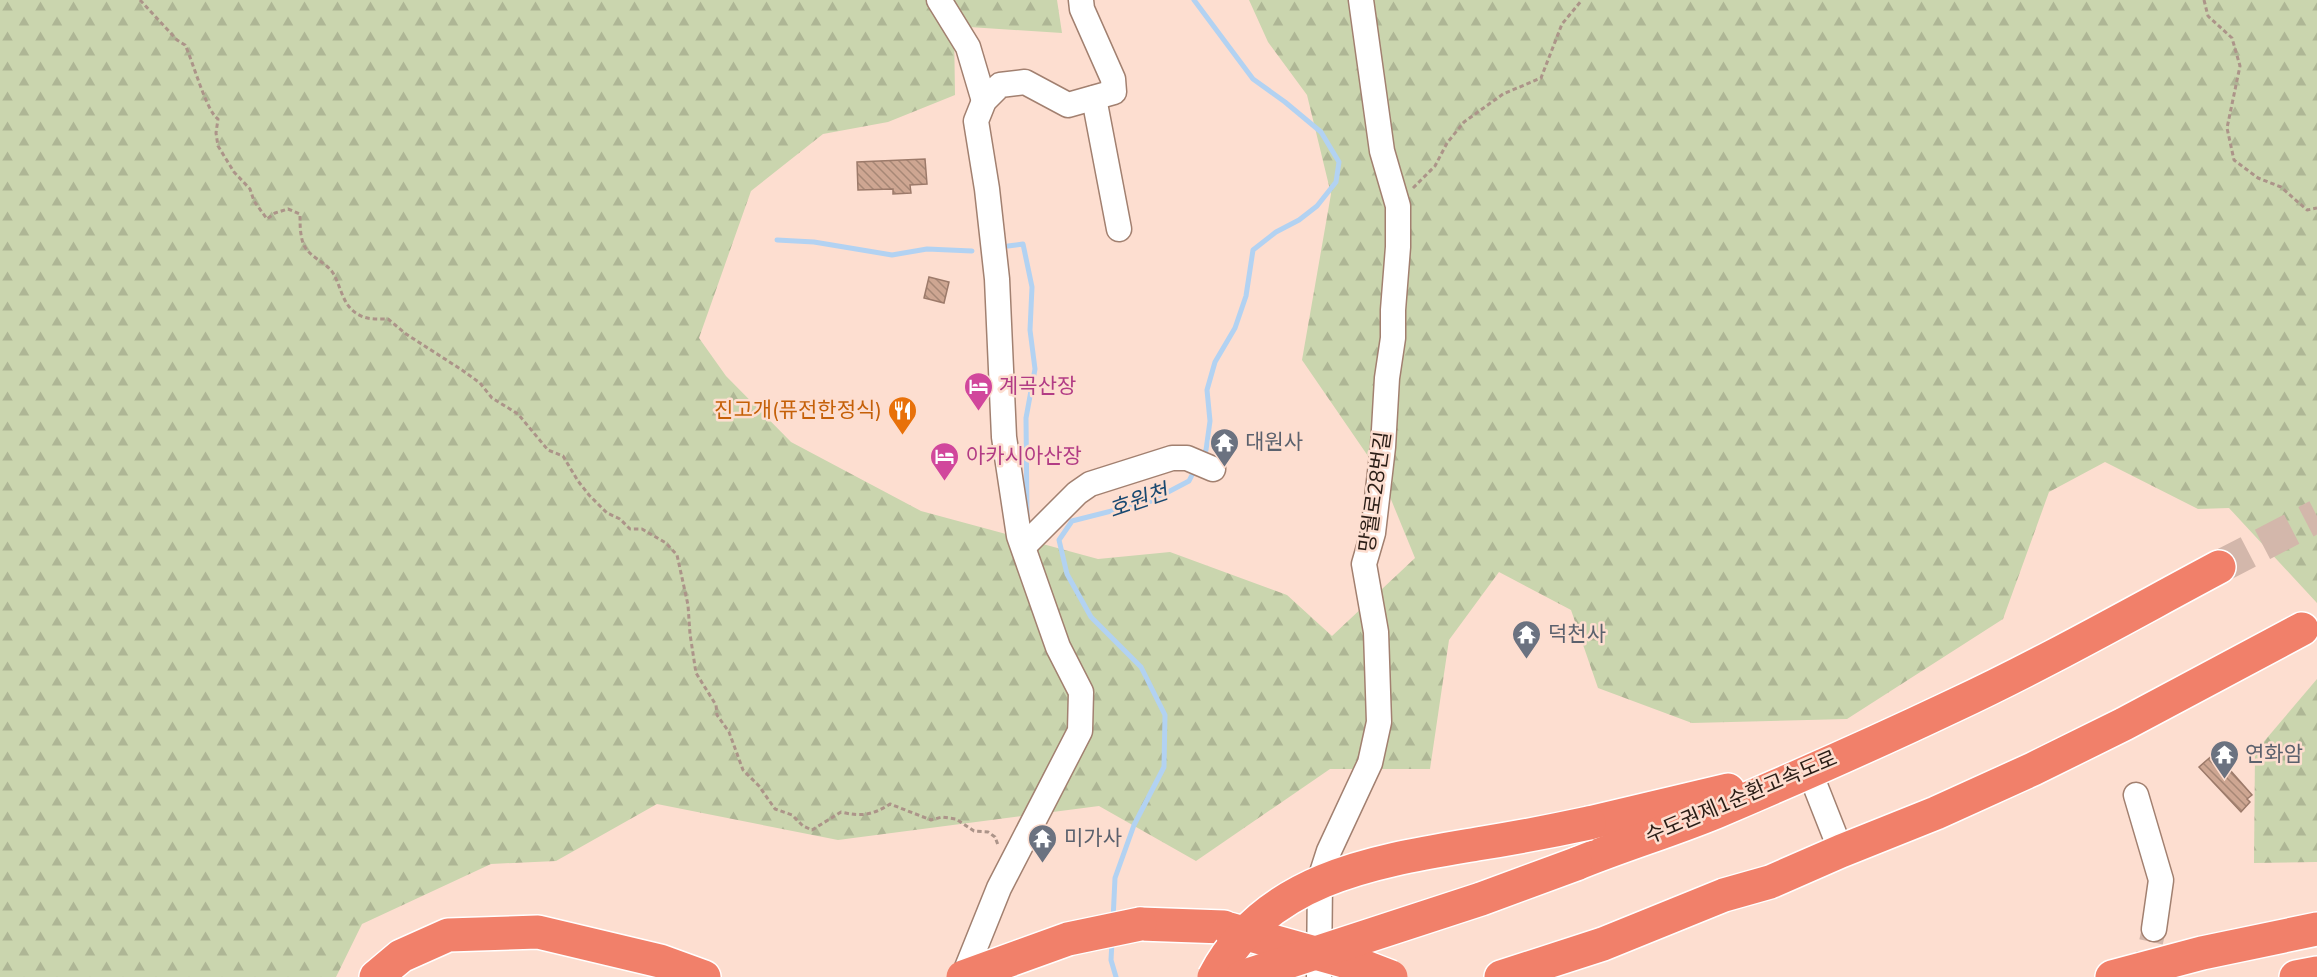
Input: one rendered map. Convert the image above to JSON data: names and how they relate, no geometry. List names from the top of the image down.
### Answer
{
  "streets": {
    "highway": ["수도권제1순환고속도로"],
    "street": ["망월로28번길"]
  },
  "water": ["호원천"],
  "places": {
    "hotel": ["계곡산장", "아카시아산장"],
    "restaurant": ["진고개(퓨전한정식)"],
    "temple": [
      "대원사",
      "덕천사",
      "연화암",
      "미가사"
    ]
  }
}
